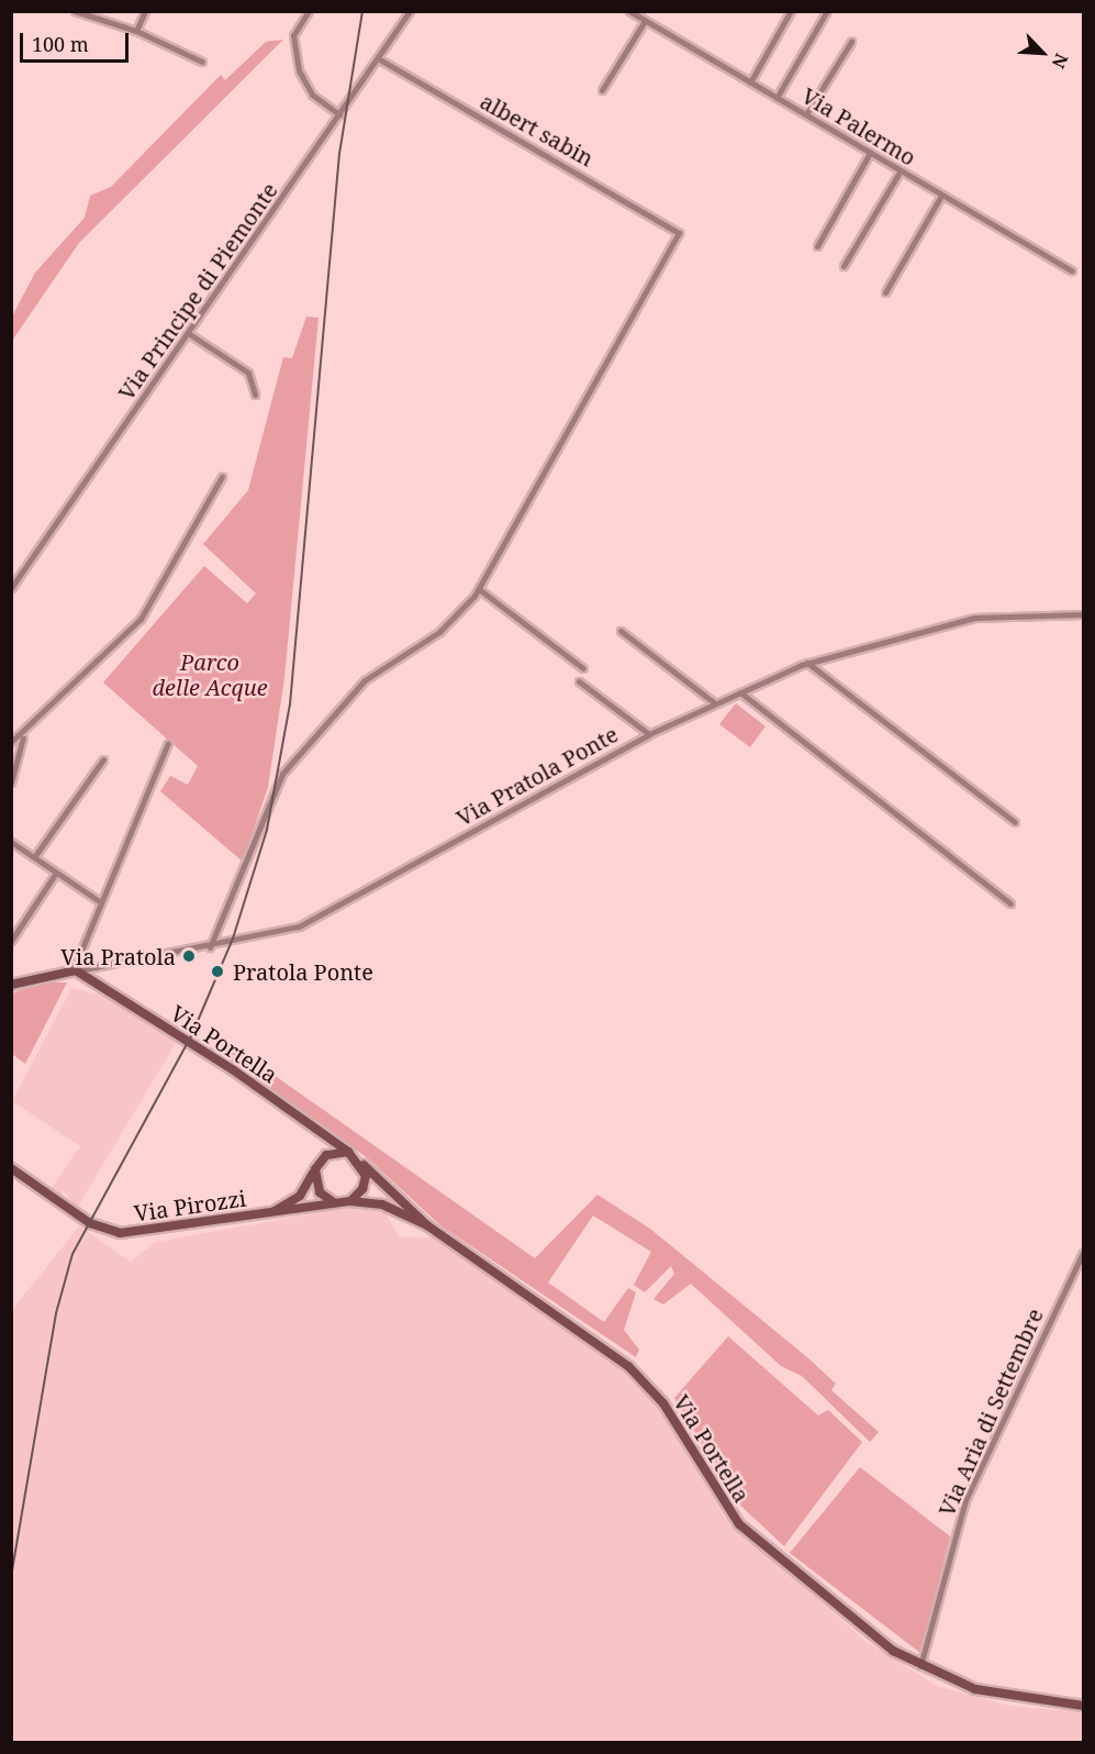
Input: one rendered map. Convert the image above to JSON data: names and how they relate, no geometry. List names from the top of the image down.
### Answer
{
  "streets": {
    "main road": ["Via Pratola Ponte", "Via Portella", "Via Pirozzi"],
    "street": [
      "Via Palermo",
      "albert sabin",
      "Via Principe di Piemonte",
      "Via Aria di Settembre"
    ]
  },
  "crossings": [
    ["albert sabin", "Via Principe di Piemonte"],
    ["Via Pratola Ponte", "Via Portella"],
    ["Via Portella", "Via Pirozzi"],
    ["Via Portella", "Via Aria di Settembre"]
  ],
  "parks": ["Parco delle Acque"],
  "places": ["Via Pratola", "Pratola Ponte"],
  "scale_bar": "100 m",
  "north": "bottom right"
}
